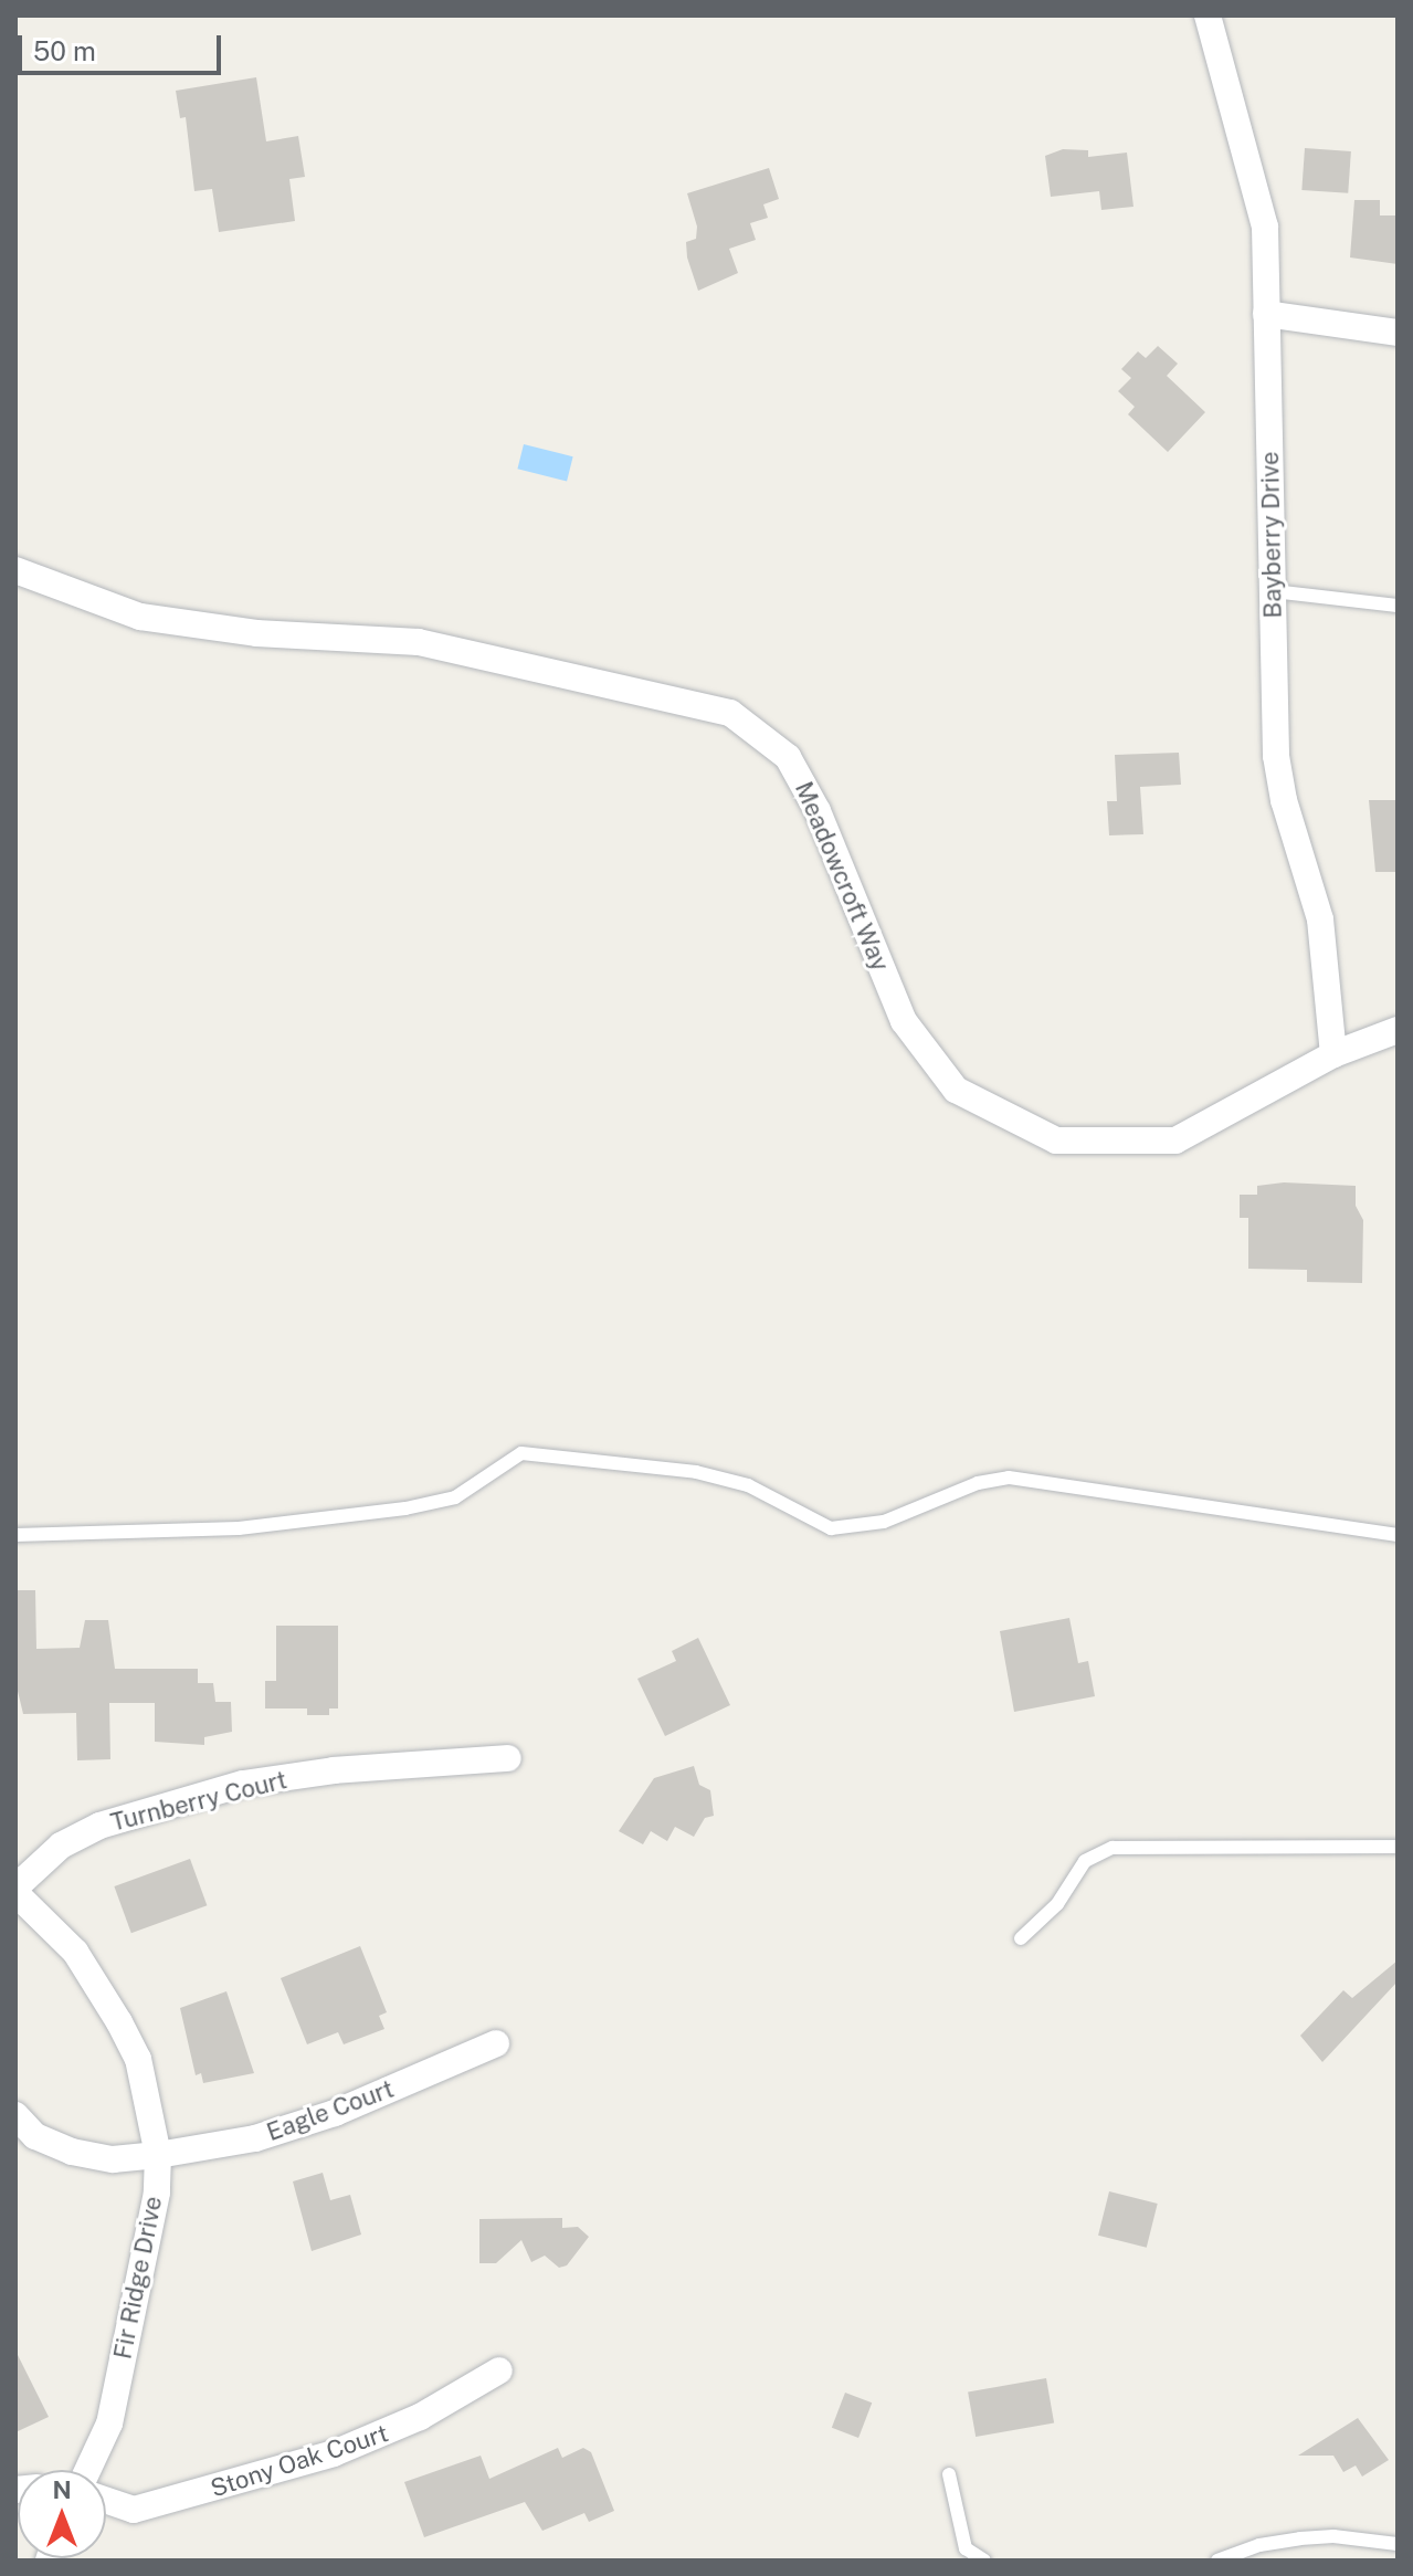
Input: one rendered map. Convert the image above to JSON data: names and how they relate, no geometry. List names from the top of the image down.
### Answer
{
  "streets": {
    "street": [
      "Bayberry Drive",
      "Meadowcroft Way",
      "Turnberry Court",
      "Eagle Court",
      "Fir Ridge Drive",
      "Stony Oak Court"
    ]
  },
  "crossings": [
    ["Bayberry Drive", "Meadowcroft Way"],
    ["Turnberry Court", "Fir Ridge Drive"],
    ["Eagle Court", "Fir Ridge Drive"]
  ],
  "scale_bar": "50 m",
  "north": "top"
}
